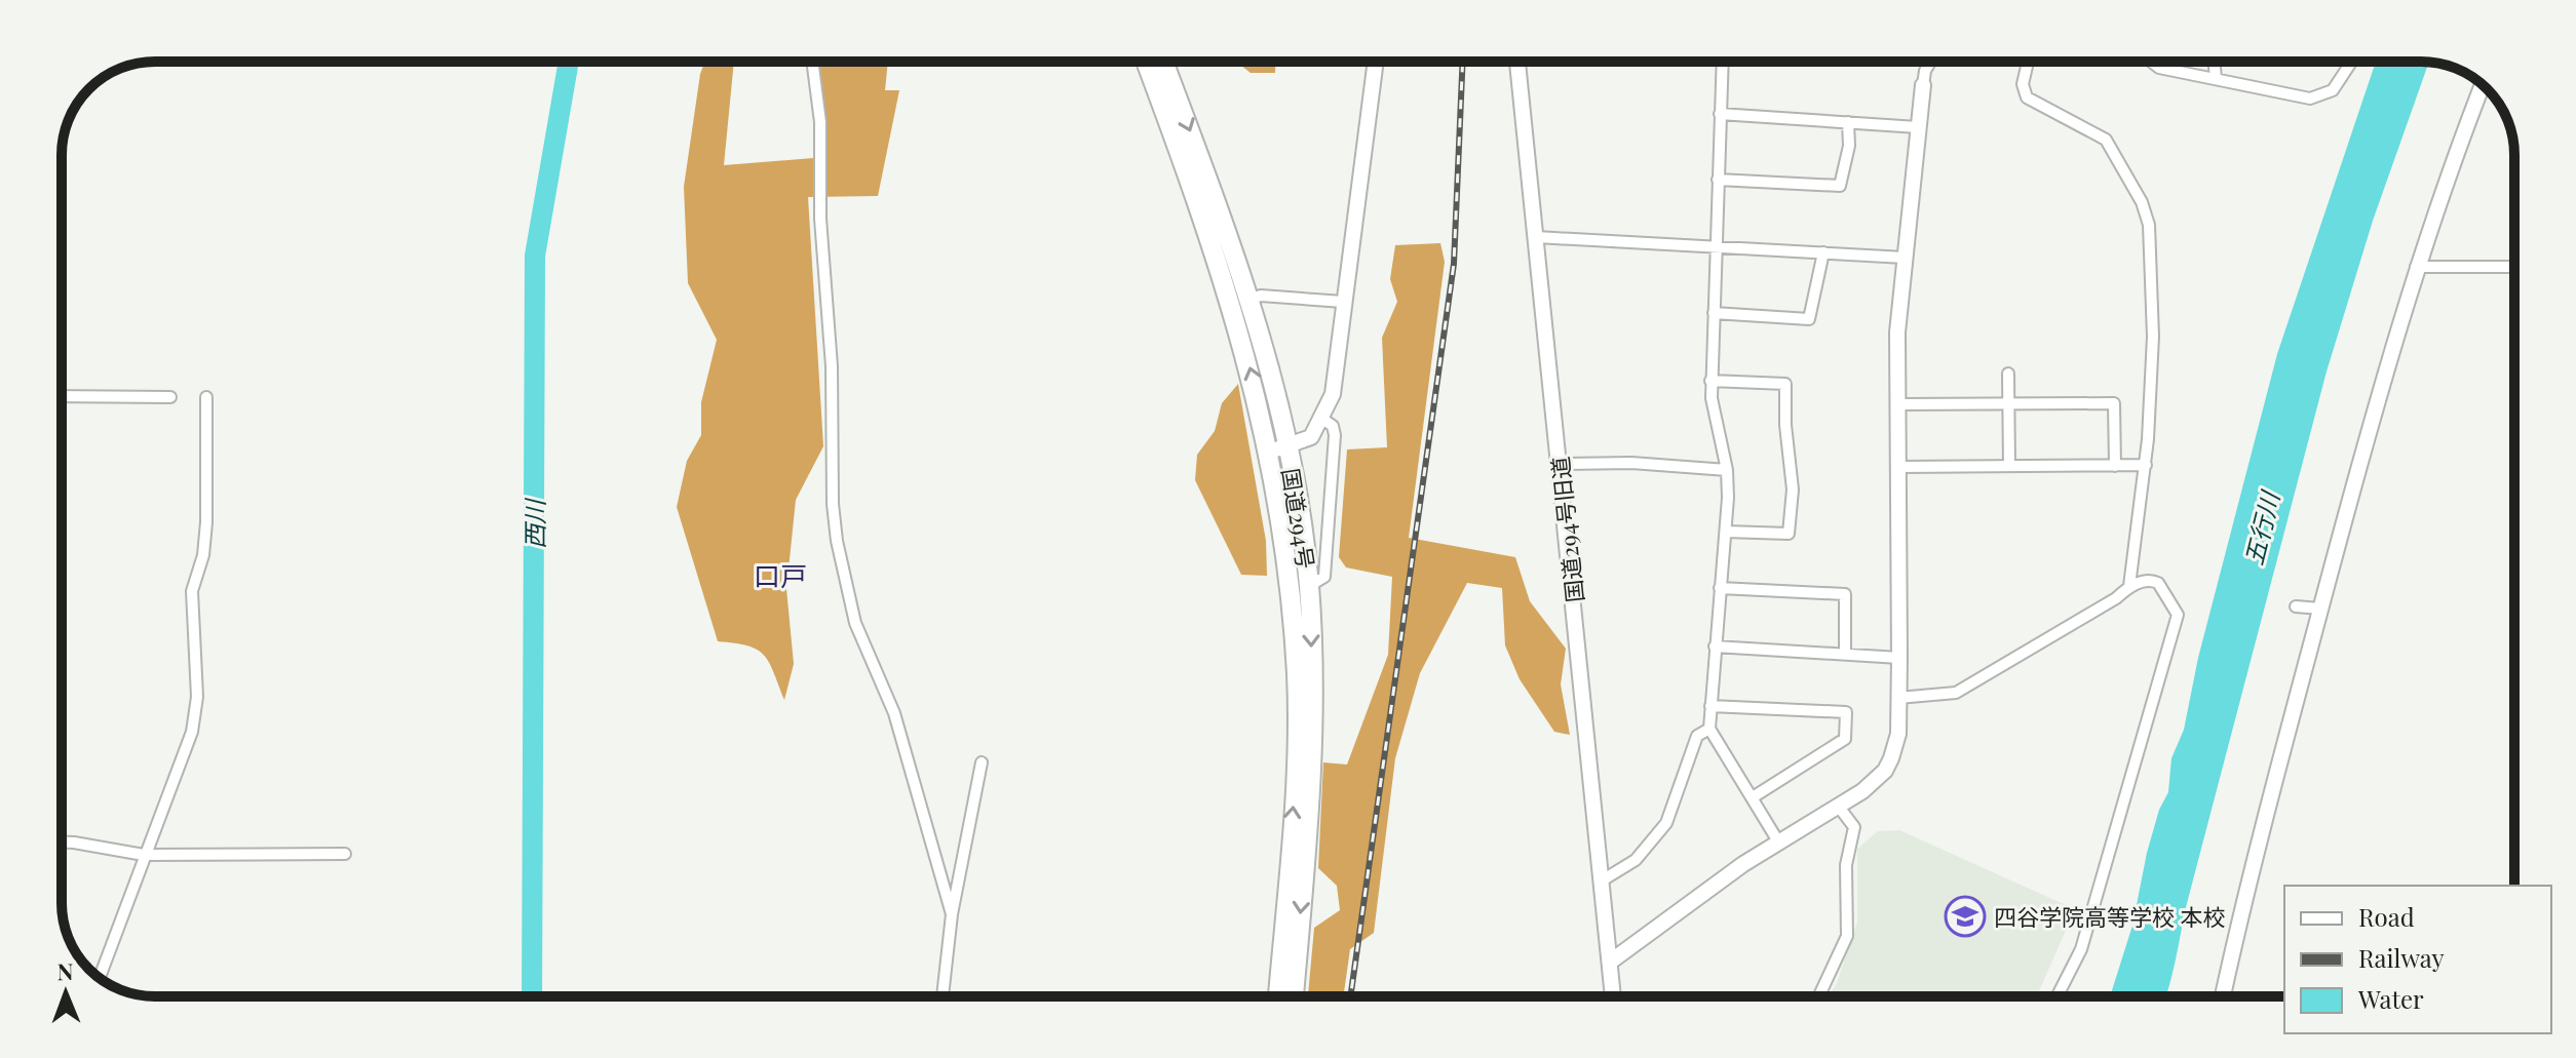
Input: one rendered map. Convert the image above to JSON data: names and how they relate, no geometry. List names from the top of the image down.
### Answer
{
  "streets": {
    "highway": ["国道294号"],
    "street": ["国道294号旧道"]
  },
  "districts": ["口戸"],
  "water": ["西川", "五行川"],
  "places": {
    "school or university": ["四谷学院高等学校 本校"]
  },
  "legend": ["Road", "Railway", "Water"],
  "north": "top"
}
